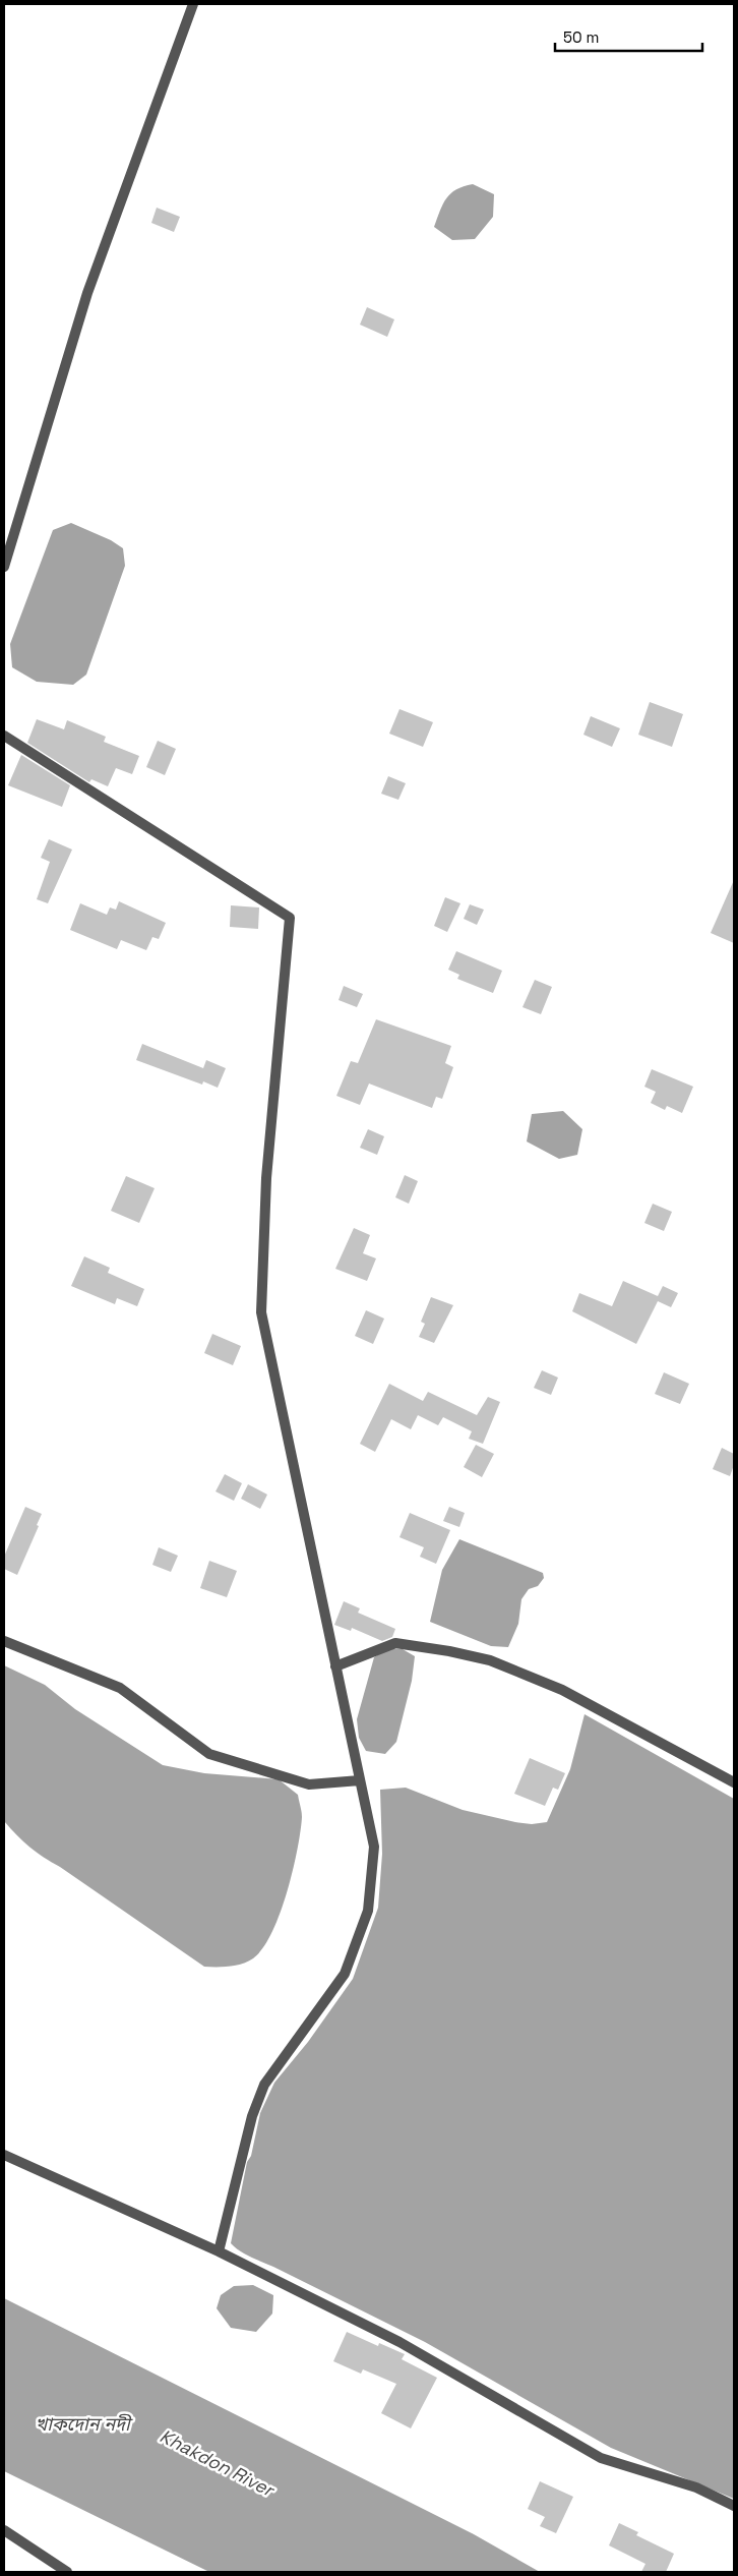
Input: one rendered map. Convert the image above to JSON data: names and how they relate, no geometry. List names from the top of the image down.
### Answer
{
  "water": ["খাকদোন নদী", "Khakdon River"],
  "scale_bar": "50 m"
}
